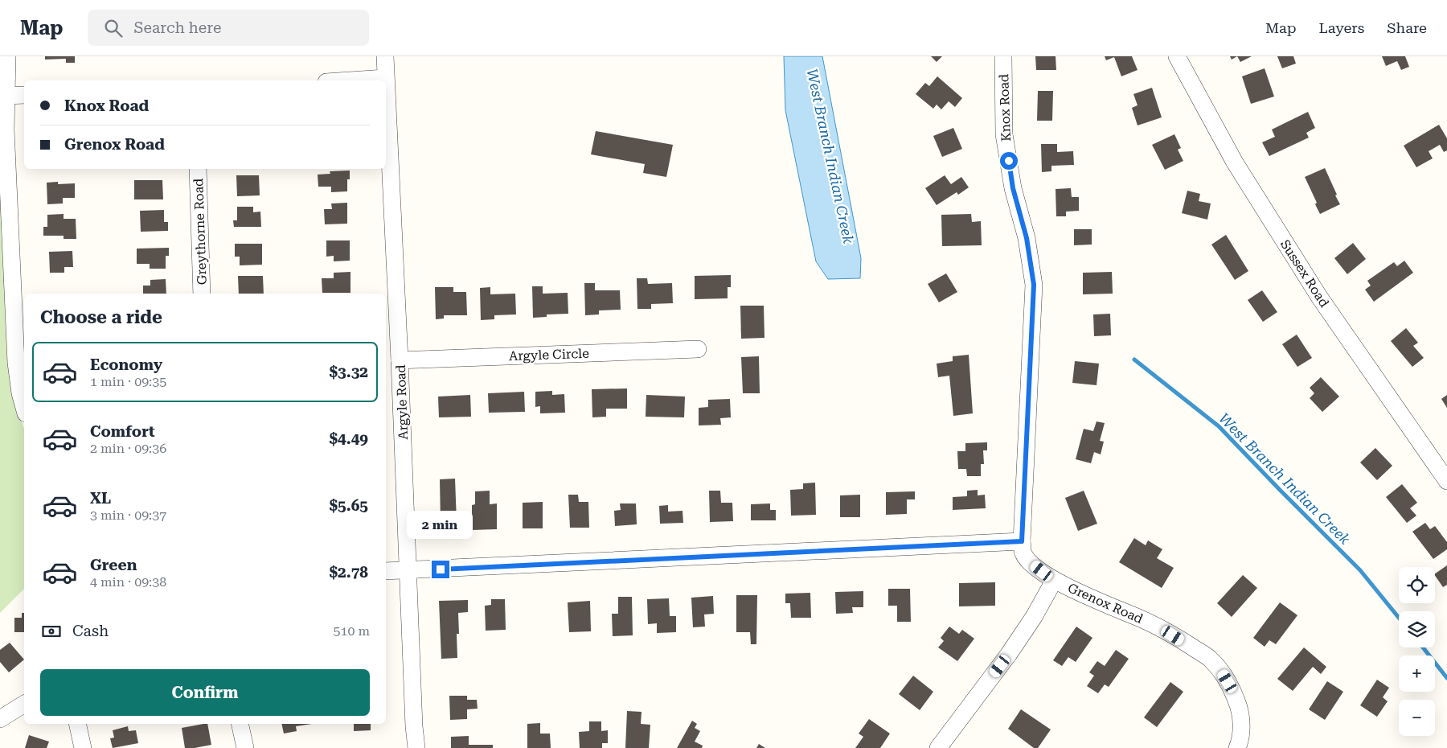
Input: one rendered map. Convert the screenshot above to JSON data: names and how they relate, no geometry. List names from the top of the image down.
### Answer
{
  "streets": {
    "street": [
      "Knox Road",
      "Greythorne Road",
      "Sussex Road",
      "Argyle Circle",
      "Argyle Road",
      "Grenox Road"
    ]
  },
  "crossings": [
    ["Knox Road", "Grenox Road"],
    ["Argyle Circle", "Argyle Road"]
  ],
  "water": ["West Branch Indian Creek"],
  "page": {
    "header": "Map",
    "search": "Search here",
    "nav": ["Map", "Layers", "Share"],
    "banner": ["Knox Road", "Grenox Road"],
    "heading": "Choose a ride",
    "list": [
      {
        "name": "Economy",
        "note": "1 min · 09:35",
        "value": "$3.32"
      },
      {
        "name": "Comfort",
        "note": "2 min · 09:36",
        "value": "$4.49"
      },
      {
        "name": "XL",
        "note": "3 min · 09:37",
        "value": "$5.65"
      },
      {
        "name": "Green",
        "note": "4 min · 09:38",
        "value": "$2.78"
      }
    ],
    "bubble": "2 min",
    "map_buttons": ["+", "−"],
    "pay": ["Cash", "510 m"],
    "buttons": "Confirm"
  }
}
